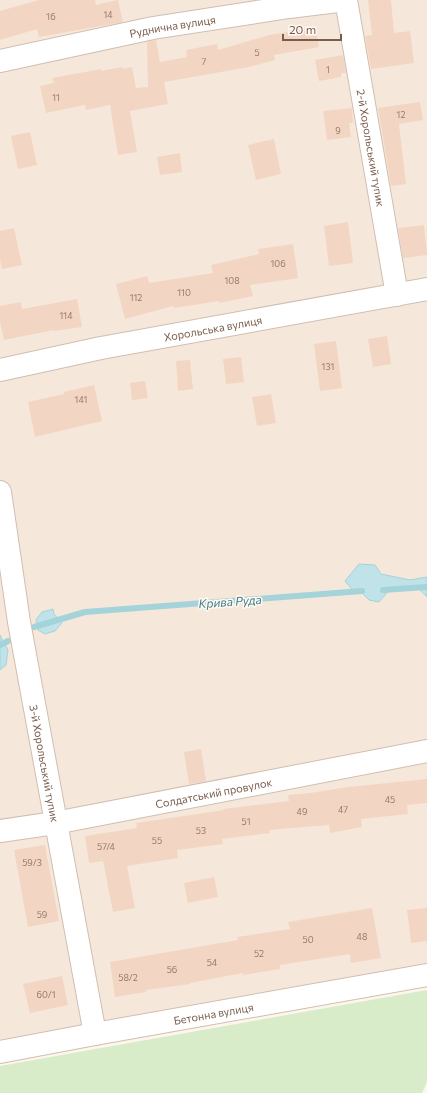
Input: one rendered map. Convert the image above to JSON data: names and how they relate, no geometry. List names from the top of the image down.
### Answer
{
  "streets": {
    "street": [
      "Руднична вулиця",
      "2-й Хорольський тупик",
      "Хорольська вулиця",
      "3-й Хорольський тупик",
      "Солдатський провулок",
      "Бетонна вулиця"
    ]
  },
  "crossings": [
    ["Руднична вулиця", "2-й Хорольський тупик"],
    ["2-й Хорольський тупик", "Хорольська вулиця"],
    ["3-й Хорольський тупик", "Солдатський провулок"],
    ["3-й Хорольський тупик", "Бетонна вулиця"]
  ],
  "water": ["Крива Руда"],
  "house_numbers": [
    "14",
    "16",
    "5",
    "7",
    "1",
    "11",
    "12",
    "9",
    "106",
    "108",
    "110",
    "112",
    "114",
    "131",
    "141",
    "45",
    "47",
    "49",
    "51",
    "53",
    "55",
    "57/4",
    "59/3",
    "59",
    "48",
    "50",
    "52",
    "54",
    "56",
    "58/2",
    "60/1"
  ],
  "scale_bar": "20 m"
}
